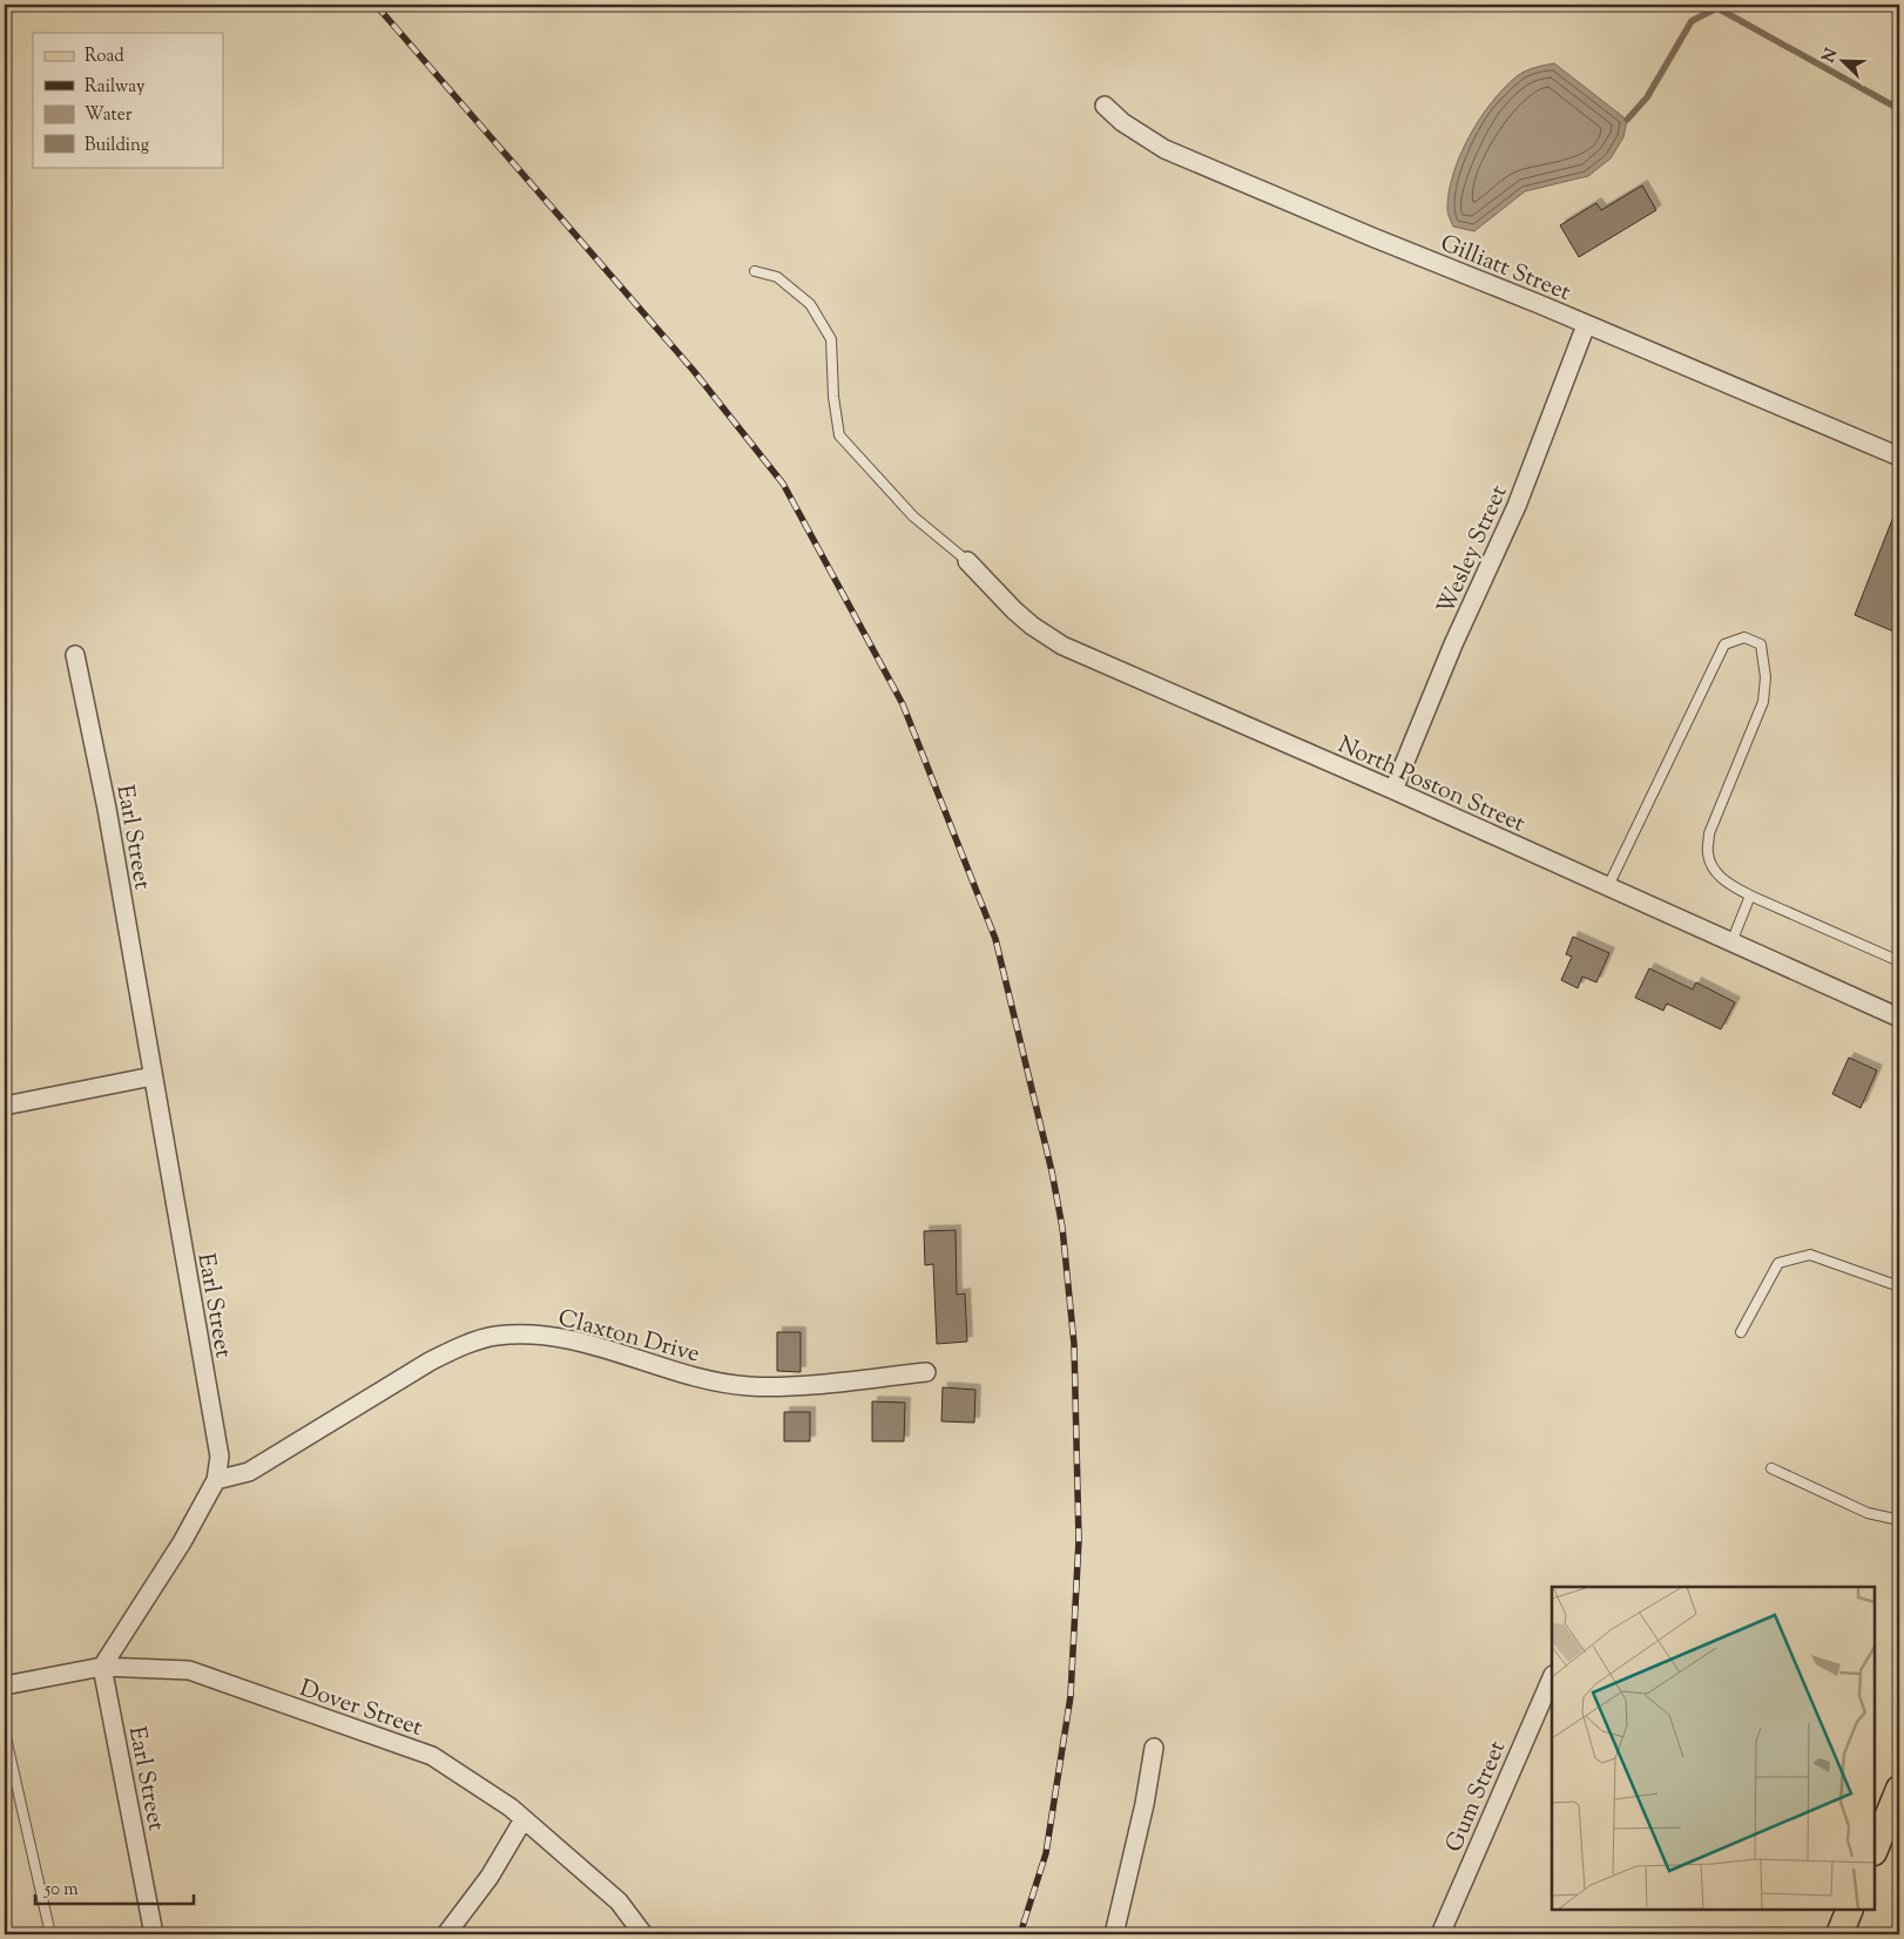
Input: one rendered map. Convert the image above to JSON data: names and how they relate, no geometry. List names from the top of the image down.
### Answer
{
  "streets": {
    "street": [
      "Gilliatt Street",
      "Wesley Street",
      "North Poston Street",
      "Earl Street",
      "Claxton Drive",
      "Dover Street",
      "Gum Street"
    ]
  },
  "crossings": [
    ["Gilliatt Street", "Wesley Street"],
    ["Wesley Street", "North Poston Street"],
    ["Earl Street", "Claxton Drive"],
    ["Earl Street", "Dover Street"]
  ],
  "legend": [
    "Road",
    "Railway",
    "Water",
    "Building"
  ],
  "scale_bar": "50 m",
  "north": "top left"
}
